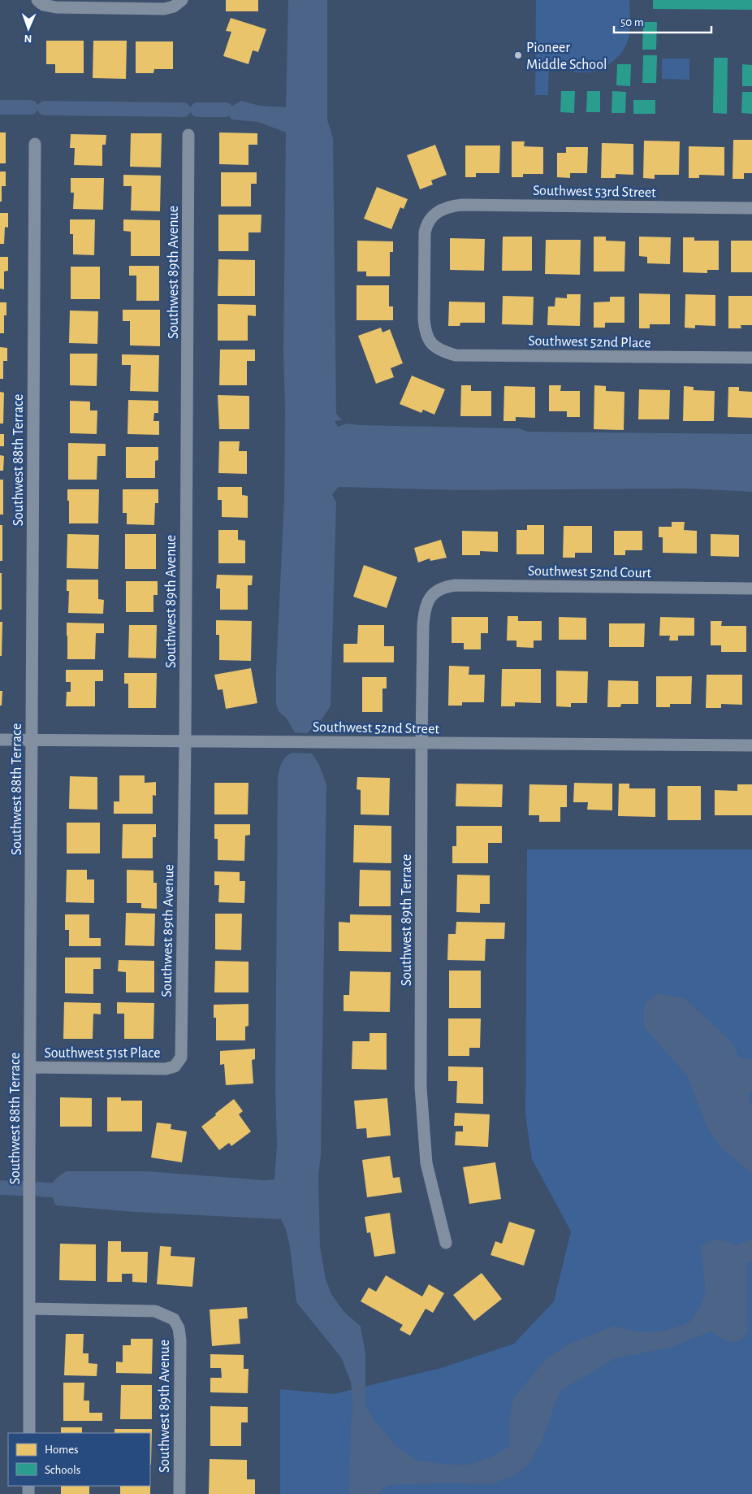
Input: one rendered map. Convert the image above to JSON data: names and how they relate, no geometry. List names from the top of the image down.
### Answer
{
  "streets": {
    "street": [
      "Southwest 53rd Street",
      "Southwest 89th Avenue",
      "Southwest 52nd Place",
      "Southwest 88th Terrace",
      "Southwest 52nd Court",
      "Southwest 52nd Street",
      "Southwest 89th Terrace",
      "Southwest 51st Place"
    ]
  },
  "crossings": [
    ["Southwest 53rd Street", "Southwest 52nd Place"],
    ["Southwest 89th Avenue", "Southwest 88th Terrace"],
    ["Southwest 89th Avenue", "Southwest 52nd Street"],
    ["Southwest 89th Avenue", "Southwest 51st Place"],
    ["Southwest 88th Terrace", "Southwest 52nd Street"],
    ["Southwest 88th Terrace", "Southwest 51st Place"],
    ["Southwest 52nd Court", "Southwest 89th Terrace"],
    ["Southwest 52nd Street", "Southwest 89th Terrace"]
  ],
  "places": ["Pioneer Middle School"],
  "legend": ["Homes", "Schools"],
  "scale_bar": "50 m",
  "north": "bottom"
}
